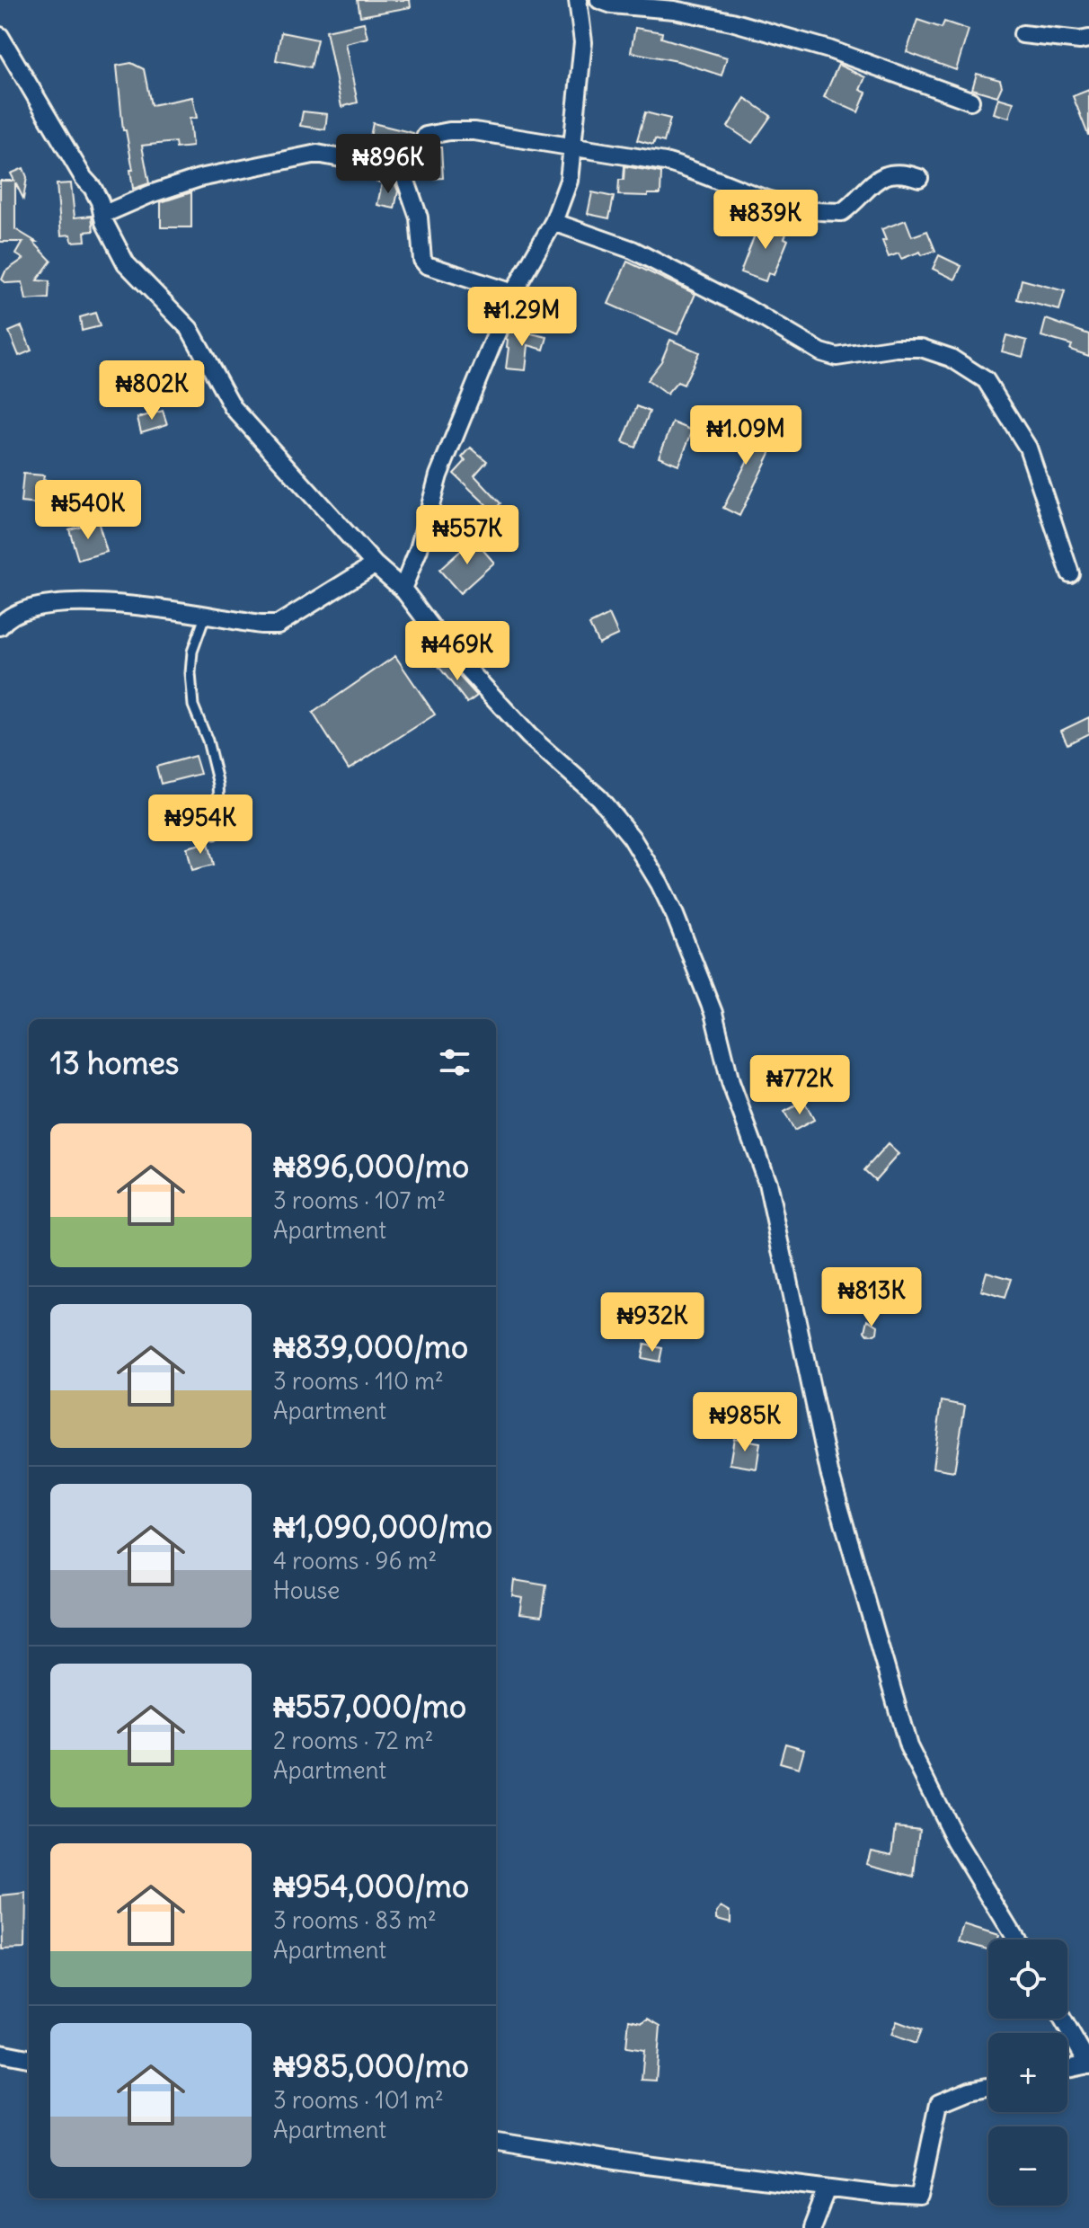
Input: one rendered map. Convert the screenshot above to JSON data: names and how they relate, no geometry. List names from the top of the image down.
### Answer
{
  "page": {
    "price": [
      "₦896K",
      "₦839K",
      "₦1.29M",
      "₦802K",
      "₦1.09M",
      "₦540K",
      "₦557K",
      "₦469K",
      "₦954K",
      "₦772K",
      "₦813K",
      "₦932K",
      "₦985K"
    ],
    "heading": "13 homes",
    "list": [
      {
        "name": "₦896,000/mo",
        "note": "3 rooms · 107 m² · Apartment"
      },
      {
        "name": "₦839,000/mo",
        "note": "3 rooms · 110 m² · Apartment"
      },
      {
        "name": "₦1,090,000/mo",
        "note": "4 rooms · 96 m² · House"
      },
      {
        "name": "₦557,000/mo",
        "note": "2 rooms · 72 m² · Apartment"
      },
      {
        "name": "₦954,000/mo",
        "note": "3 rooms · 83 m² · Apartment"
      },
      {
        "name": "₦985,000/mo",
        "note": "3 rooms · 101 m² · Apartment"
      }
    ],
    "map_buttons": ["+", "−"]
  }
}
